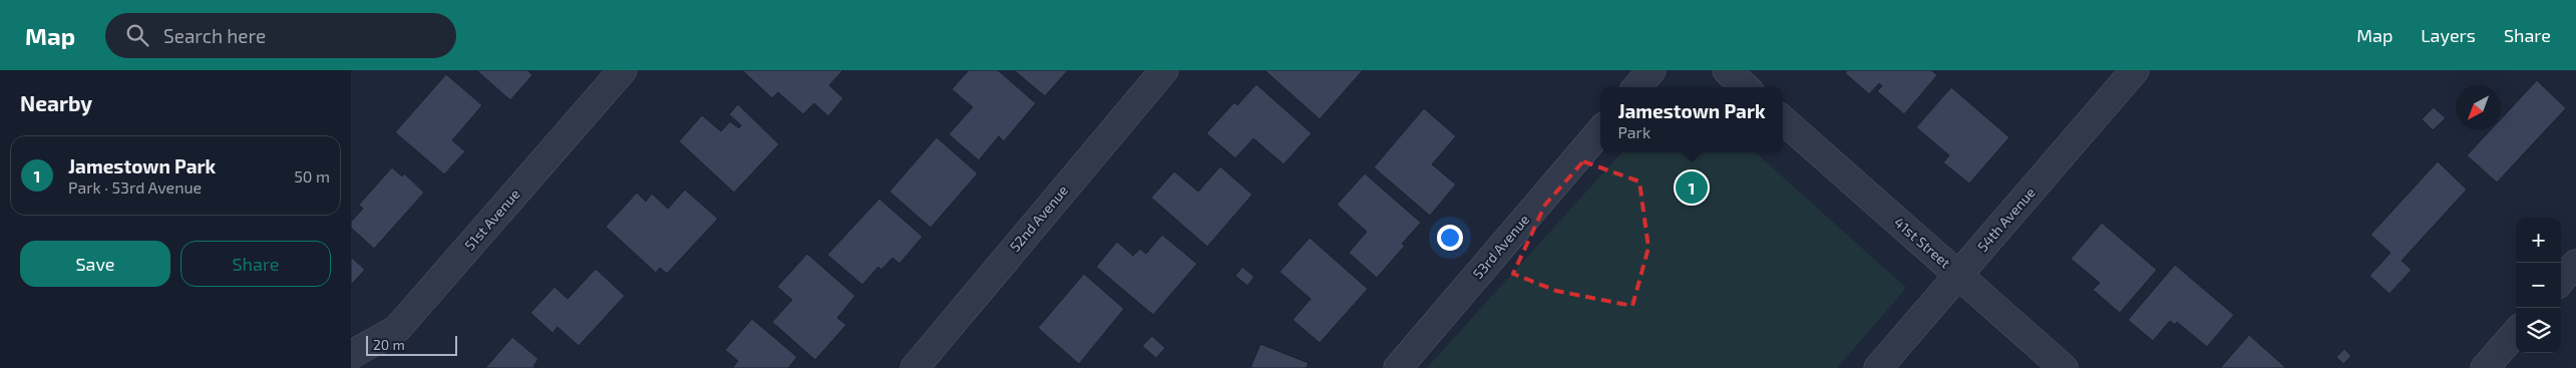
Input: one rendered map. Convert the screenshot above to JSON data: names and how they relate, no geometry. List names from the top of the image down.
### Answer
{
  "streets": {
    "street": [
      "52nd Avenue",
      "51st Avenue",
      "54th Avenue",
      "41st Street",
      "53rd Avenue"
    ]
  },
  "crossings": [
    ["54th Avenue", "41st Street"]
  ],
  "scale_bar": "20 m",
  "north": "bottom left",
  "page": {
    "header": "Map",
    "search": "Search here",
    "nav": ["Map", "Layers", "Share"],
    "heading": "Nearby",
    "popup": ["Jamestown Park", "Park"],
    "list": [
      {
        "mark": "1",
        "name": "Jamestown Park",
        "note": "Park · 53rd Avenue",
        "value": "50 m"
      }
    ],
    "pins": "1",
    "map_buttons": ["+", "−"],
    "buttons": ["Save", "Share"],
    "scale": "20 m"
  }
}
